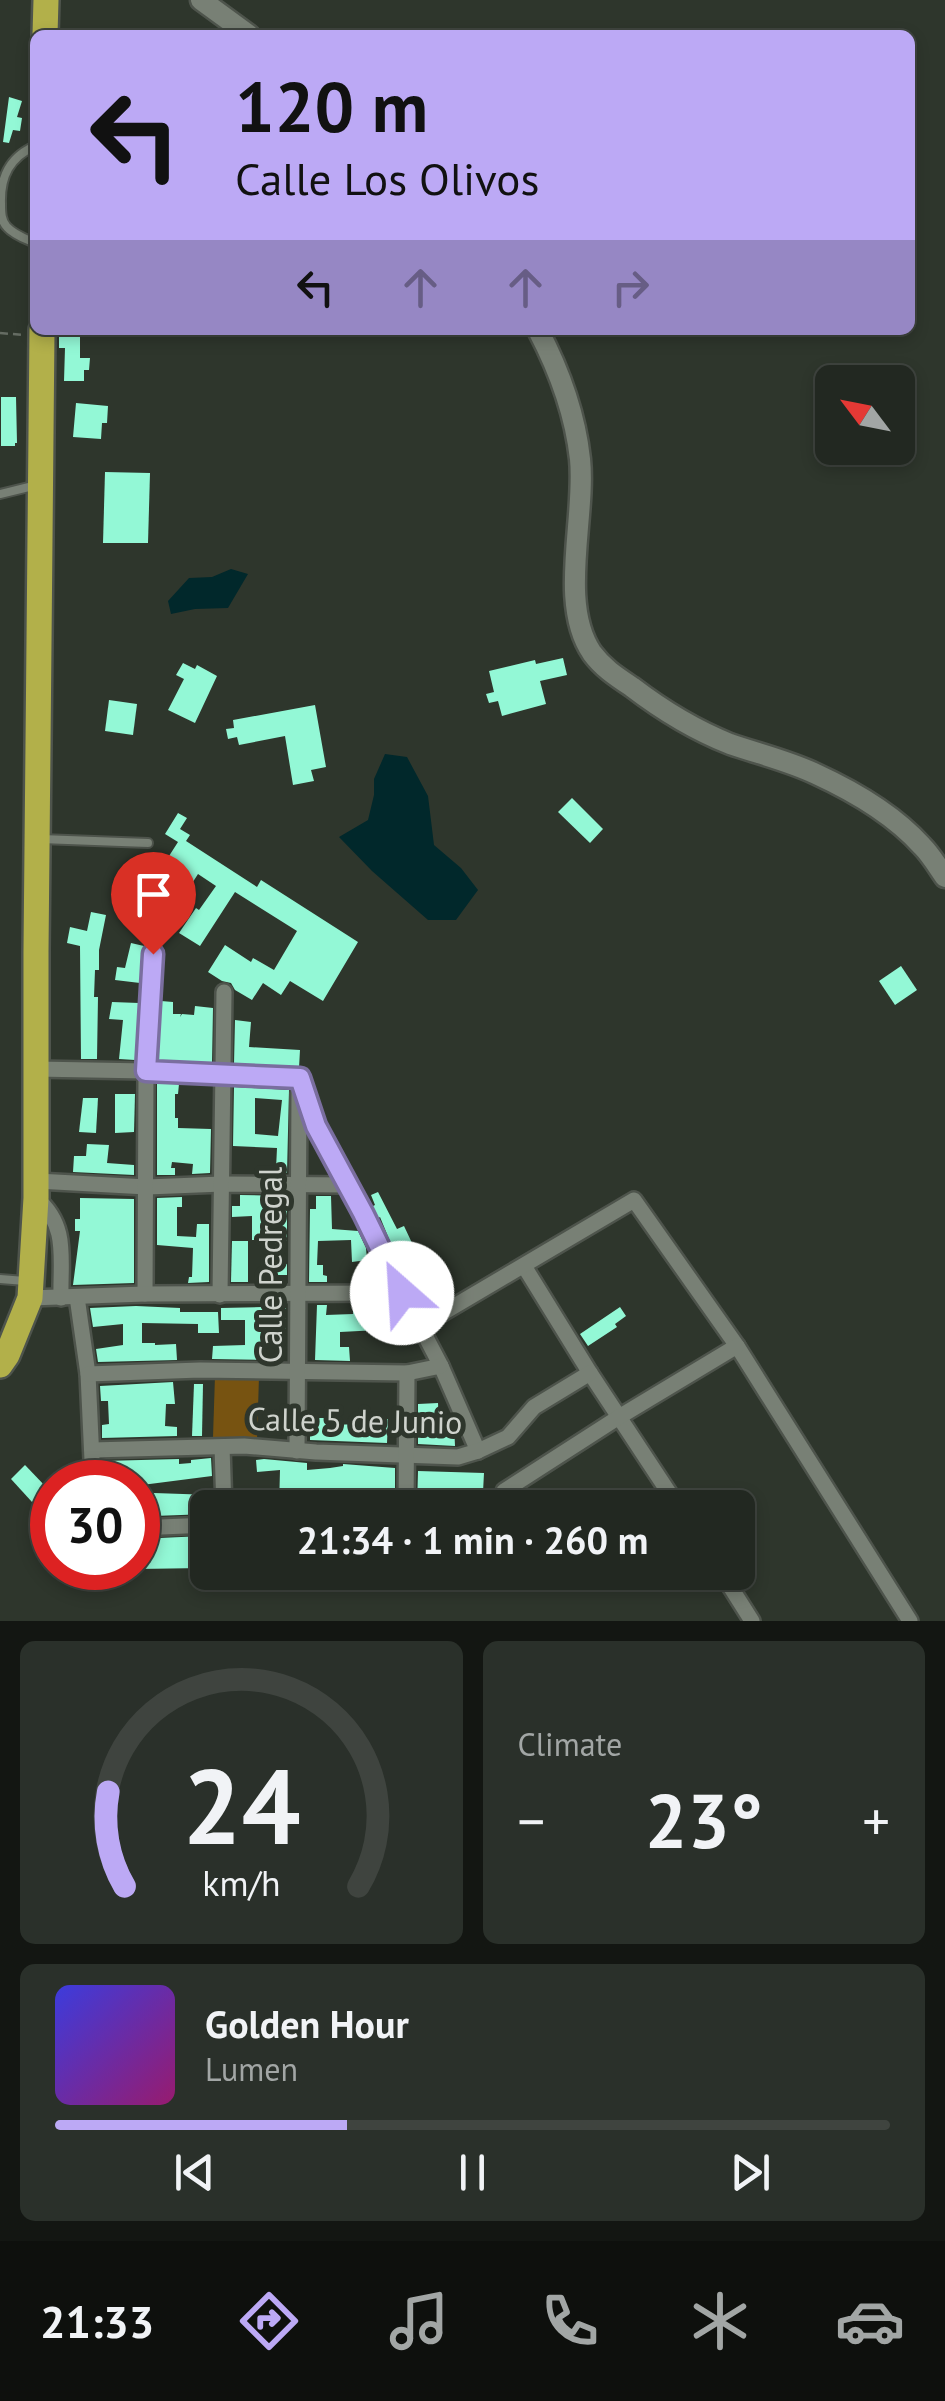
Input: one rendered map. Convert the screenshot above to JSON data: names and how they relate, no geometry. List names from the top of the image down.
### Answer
{
  "streets": {
    "street": ["Calle Pedregal", "Calle 5 de Junio"]
  },
  "crossings": [
    ["Calle Pedregal", "Calle 5 de Junio"]
  ],
  "north": "top left",
  "page": {
    "turn": ["120 m", "Calle Los Olivos"],
    "limit": "30",
    "trip": "21:34 · 1 min · 260 m",
    "tile": "Climate",
    "heat": ["−", "23°", "+"],
    "song": ["Golden Hour", "Lumen"],
    "tabs": "21:33",
    "gauge": ["24", "km/h"]
  }
}
